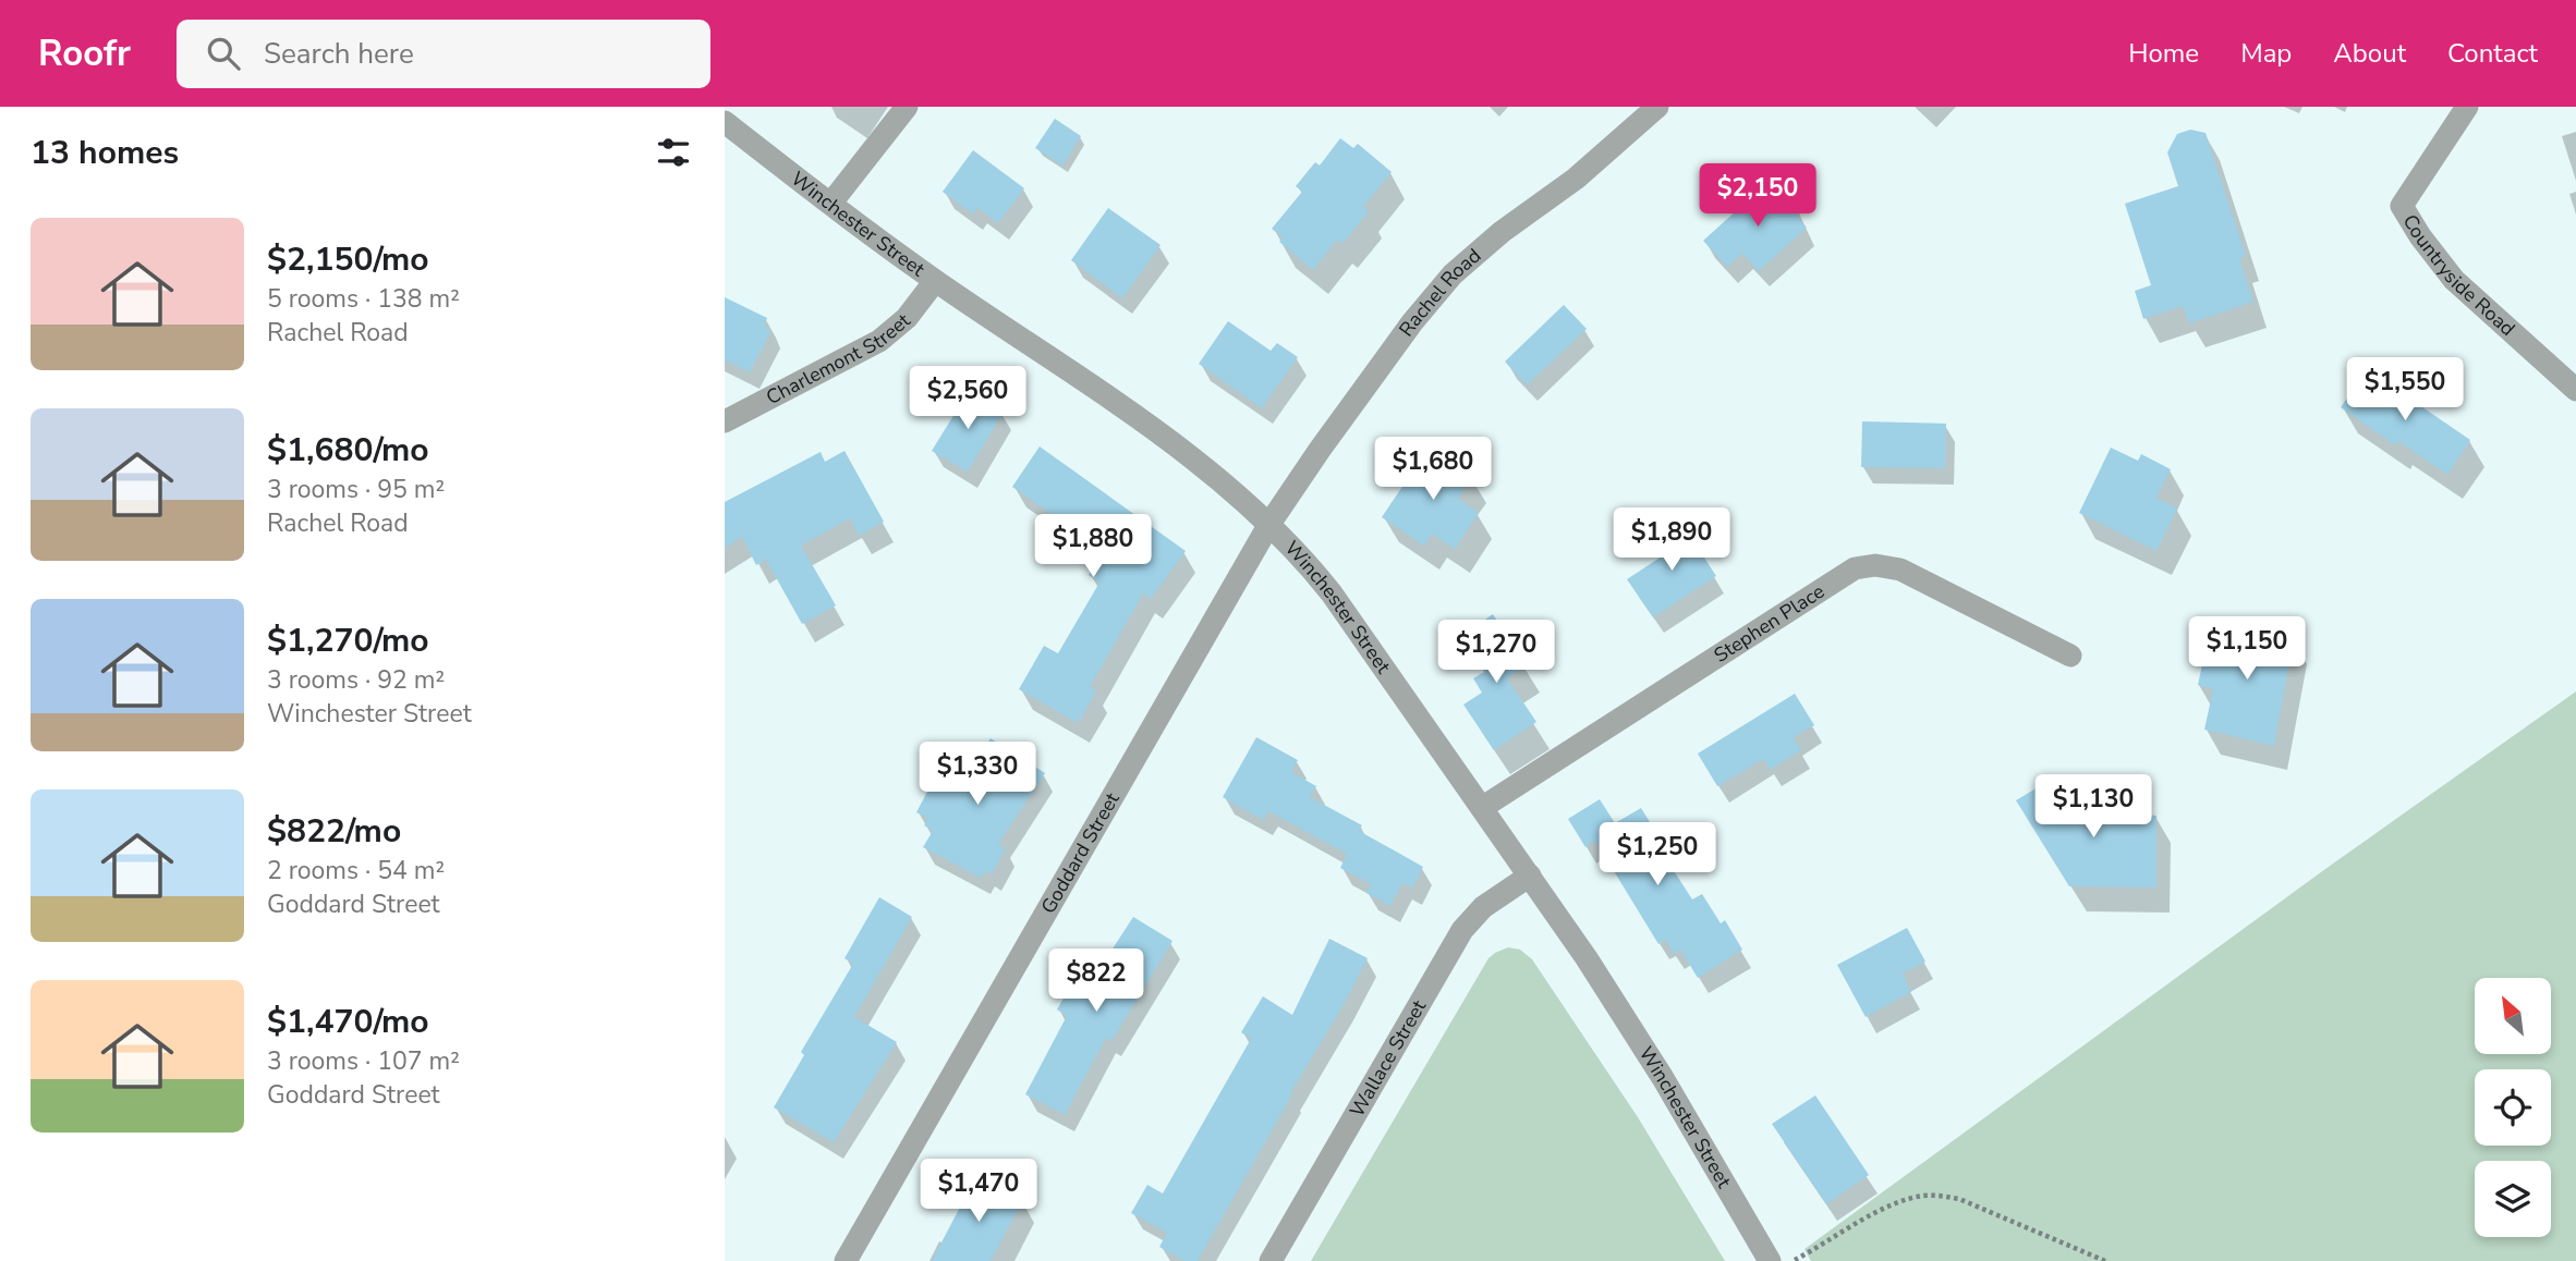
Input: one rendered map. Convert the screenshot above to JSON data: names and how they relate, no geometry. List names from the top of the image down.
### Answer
{
  "streets": {
    "street": [
      "Winchester Street",
      "Countryside Road",
      "Rachel Road",
      "Charlemont Street",
      "Stephen Place",
      "Goddard Street",
      "Wallace Street"
    ]
  },
  "crossings": [
    ["Winchester Street", "Rachel Road"],
    ["Winchester Street", "Charlemont Street"],
    ["Winchester Street", "Stephen Place"],
    ["Winchester Street", "Goddard Street"],
    ["Winchester Street", "Wallace Street"],
    ["Rachel Road", "Goddard Street"]
  ],
  "north": "top left",
  "page": {
    "header": "Roofr",
    "search": "Search here",
    "nav": [
      "Home",
      "Map",
      "About",
      "Contact"
    ],
    "heading": "13 homes",
    "price": [
      "$2,150",
      "$1,550",
      "$2,560",
      "$1,680",
      "$1,890",
      "$1,880",
      "$1,150",
      "$1,270",
      "$1,330",
      "$1,130",
      "$1,250",
      "$822",
      "$1,470"
    ],
    "list": [
      {
        "name": "$2,150/mo",
        "note": "5 rooms · 138 m² · Rachel Road"
      },
      {
        "name": "$1,680/mo",
        "note": "3 rooms · 95 m² · Rachel Road"
      },
      {
        "name": "$1,270/mo",
        "note": "3 rooms · 92 m² · Winchester Street"
      },
      {
        "name": "$822/mo",
        "note": "2 rooms · 54 m² · Goddard Street"
      },
      {
        "name": "$1,470/mo",
        "note": "3 rooms · 107 m² · Goddard Street"
      }
    ]
  }
}
